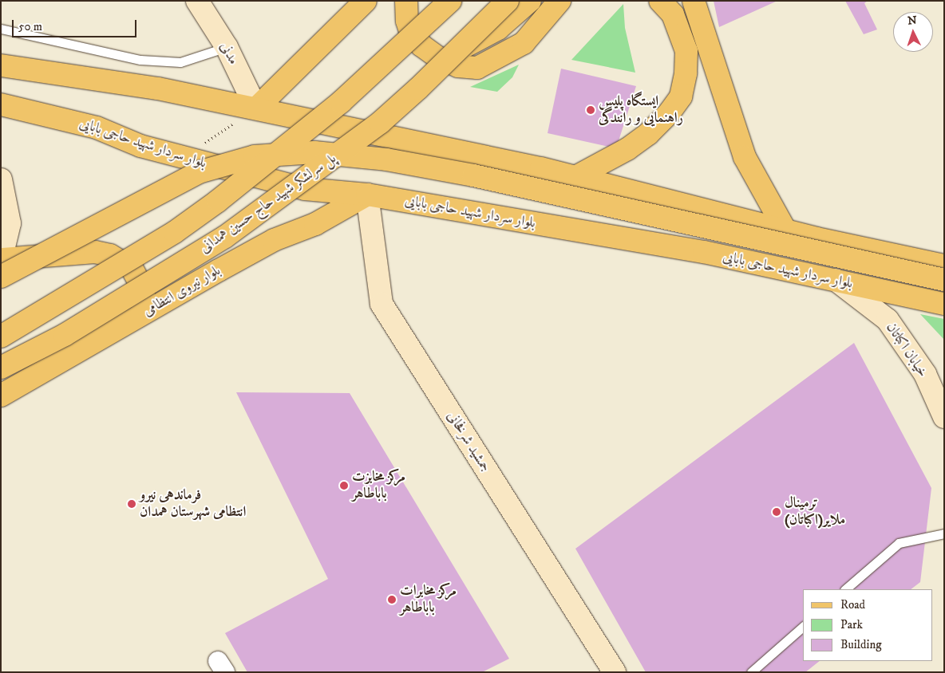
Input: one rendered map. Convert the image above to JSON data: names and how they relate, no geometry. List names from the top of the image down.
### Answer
{
  "streets": {
    "main road": [
      "مدنی",
      "بلوار سردار شهید حاجی بابایی",
      "پل سرلشکر شهید حاج حسین همدانی",
      "بلوار نیروی انتظامی",
      "خیابان اکباتان",
      "جمشید شرفخانی"
    ]
  },
  "crossings": [
    ["بلوار سردار شهید حاجی بابایی", "بلوار نیروی انتظامی"],
    ["بلوار سردار شهید حاجی بابایی", "خیابان اکباتان"],
    ["بلوار سردار شهید حاجی بابایی", "جمشید شرفخانی"],
    ["بلوار نیروی انتظامی", "جمشید شرفخانی"]
  ],
  "places": [
    "ایستگاه پلیس راهنمایی و رانندگی",
    "مرکز مخابزت باباطاهر",
    "فرماندهی نیرو انتظامی شهرستان همدان",
    "ترمینال ملایر(اکباتان)",
    "مرکز مخابرات باباطاهر"
  ],
  "legend": ["Road", "Park", "Building"],
  "scale_bar": "50 m",
  "north": "top"
}
